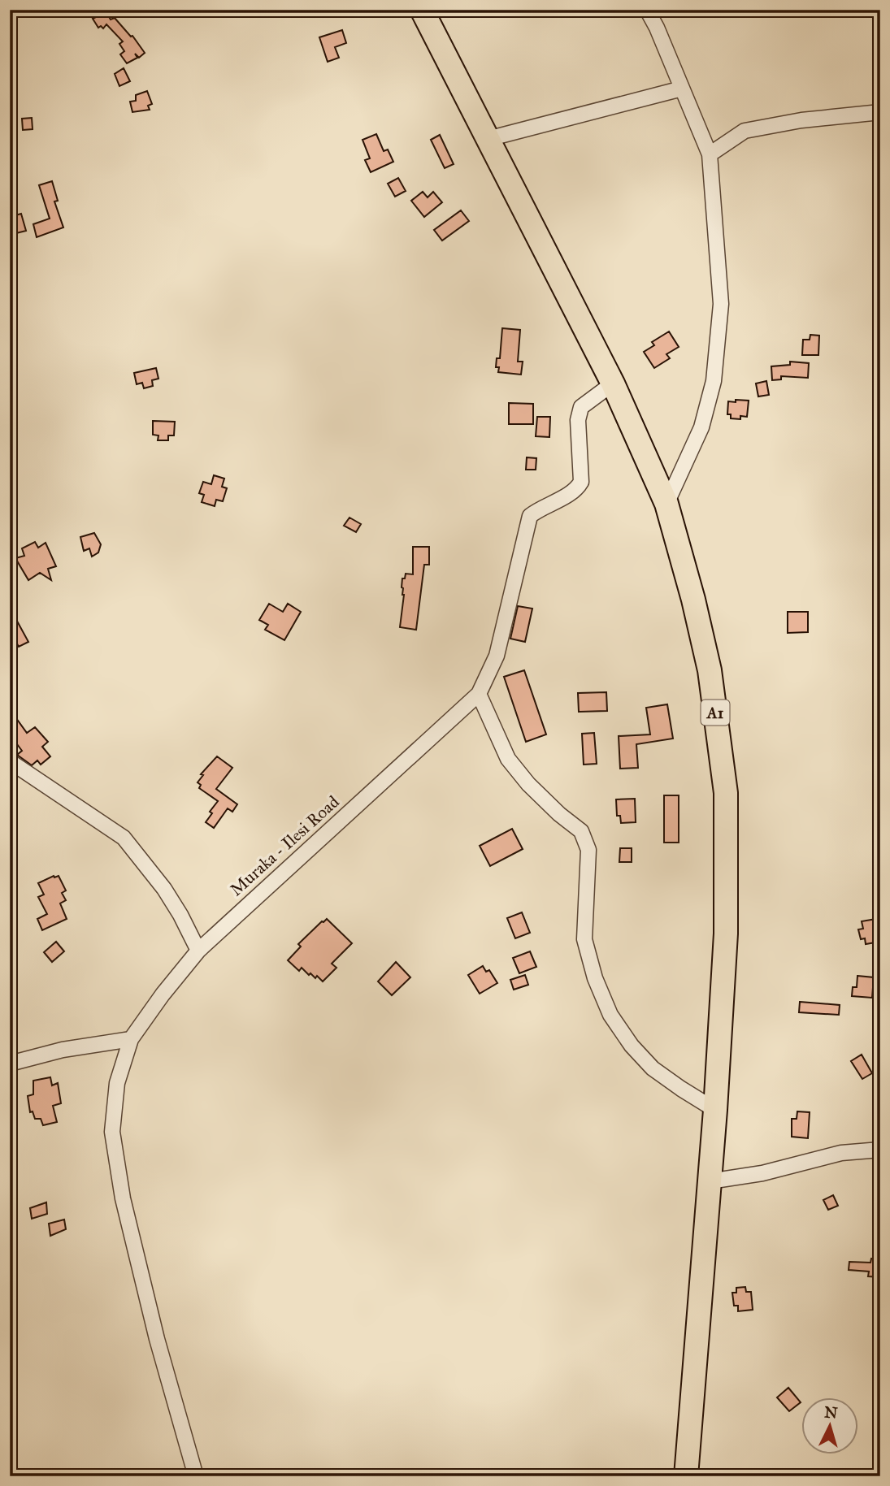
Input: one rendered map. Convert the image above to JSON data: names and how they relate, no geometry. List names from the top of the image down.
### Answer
{
  "streets": {
    "highway": ["A1"],
    "street": ["Muraka - Ilesi Road"]
  },
  "crossings": [
    ["A1", "Muraka - Ilesi Road"]
  ],
  "north": "top"
}
